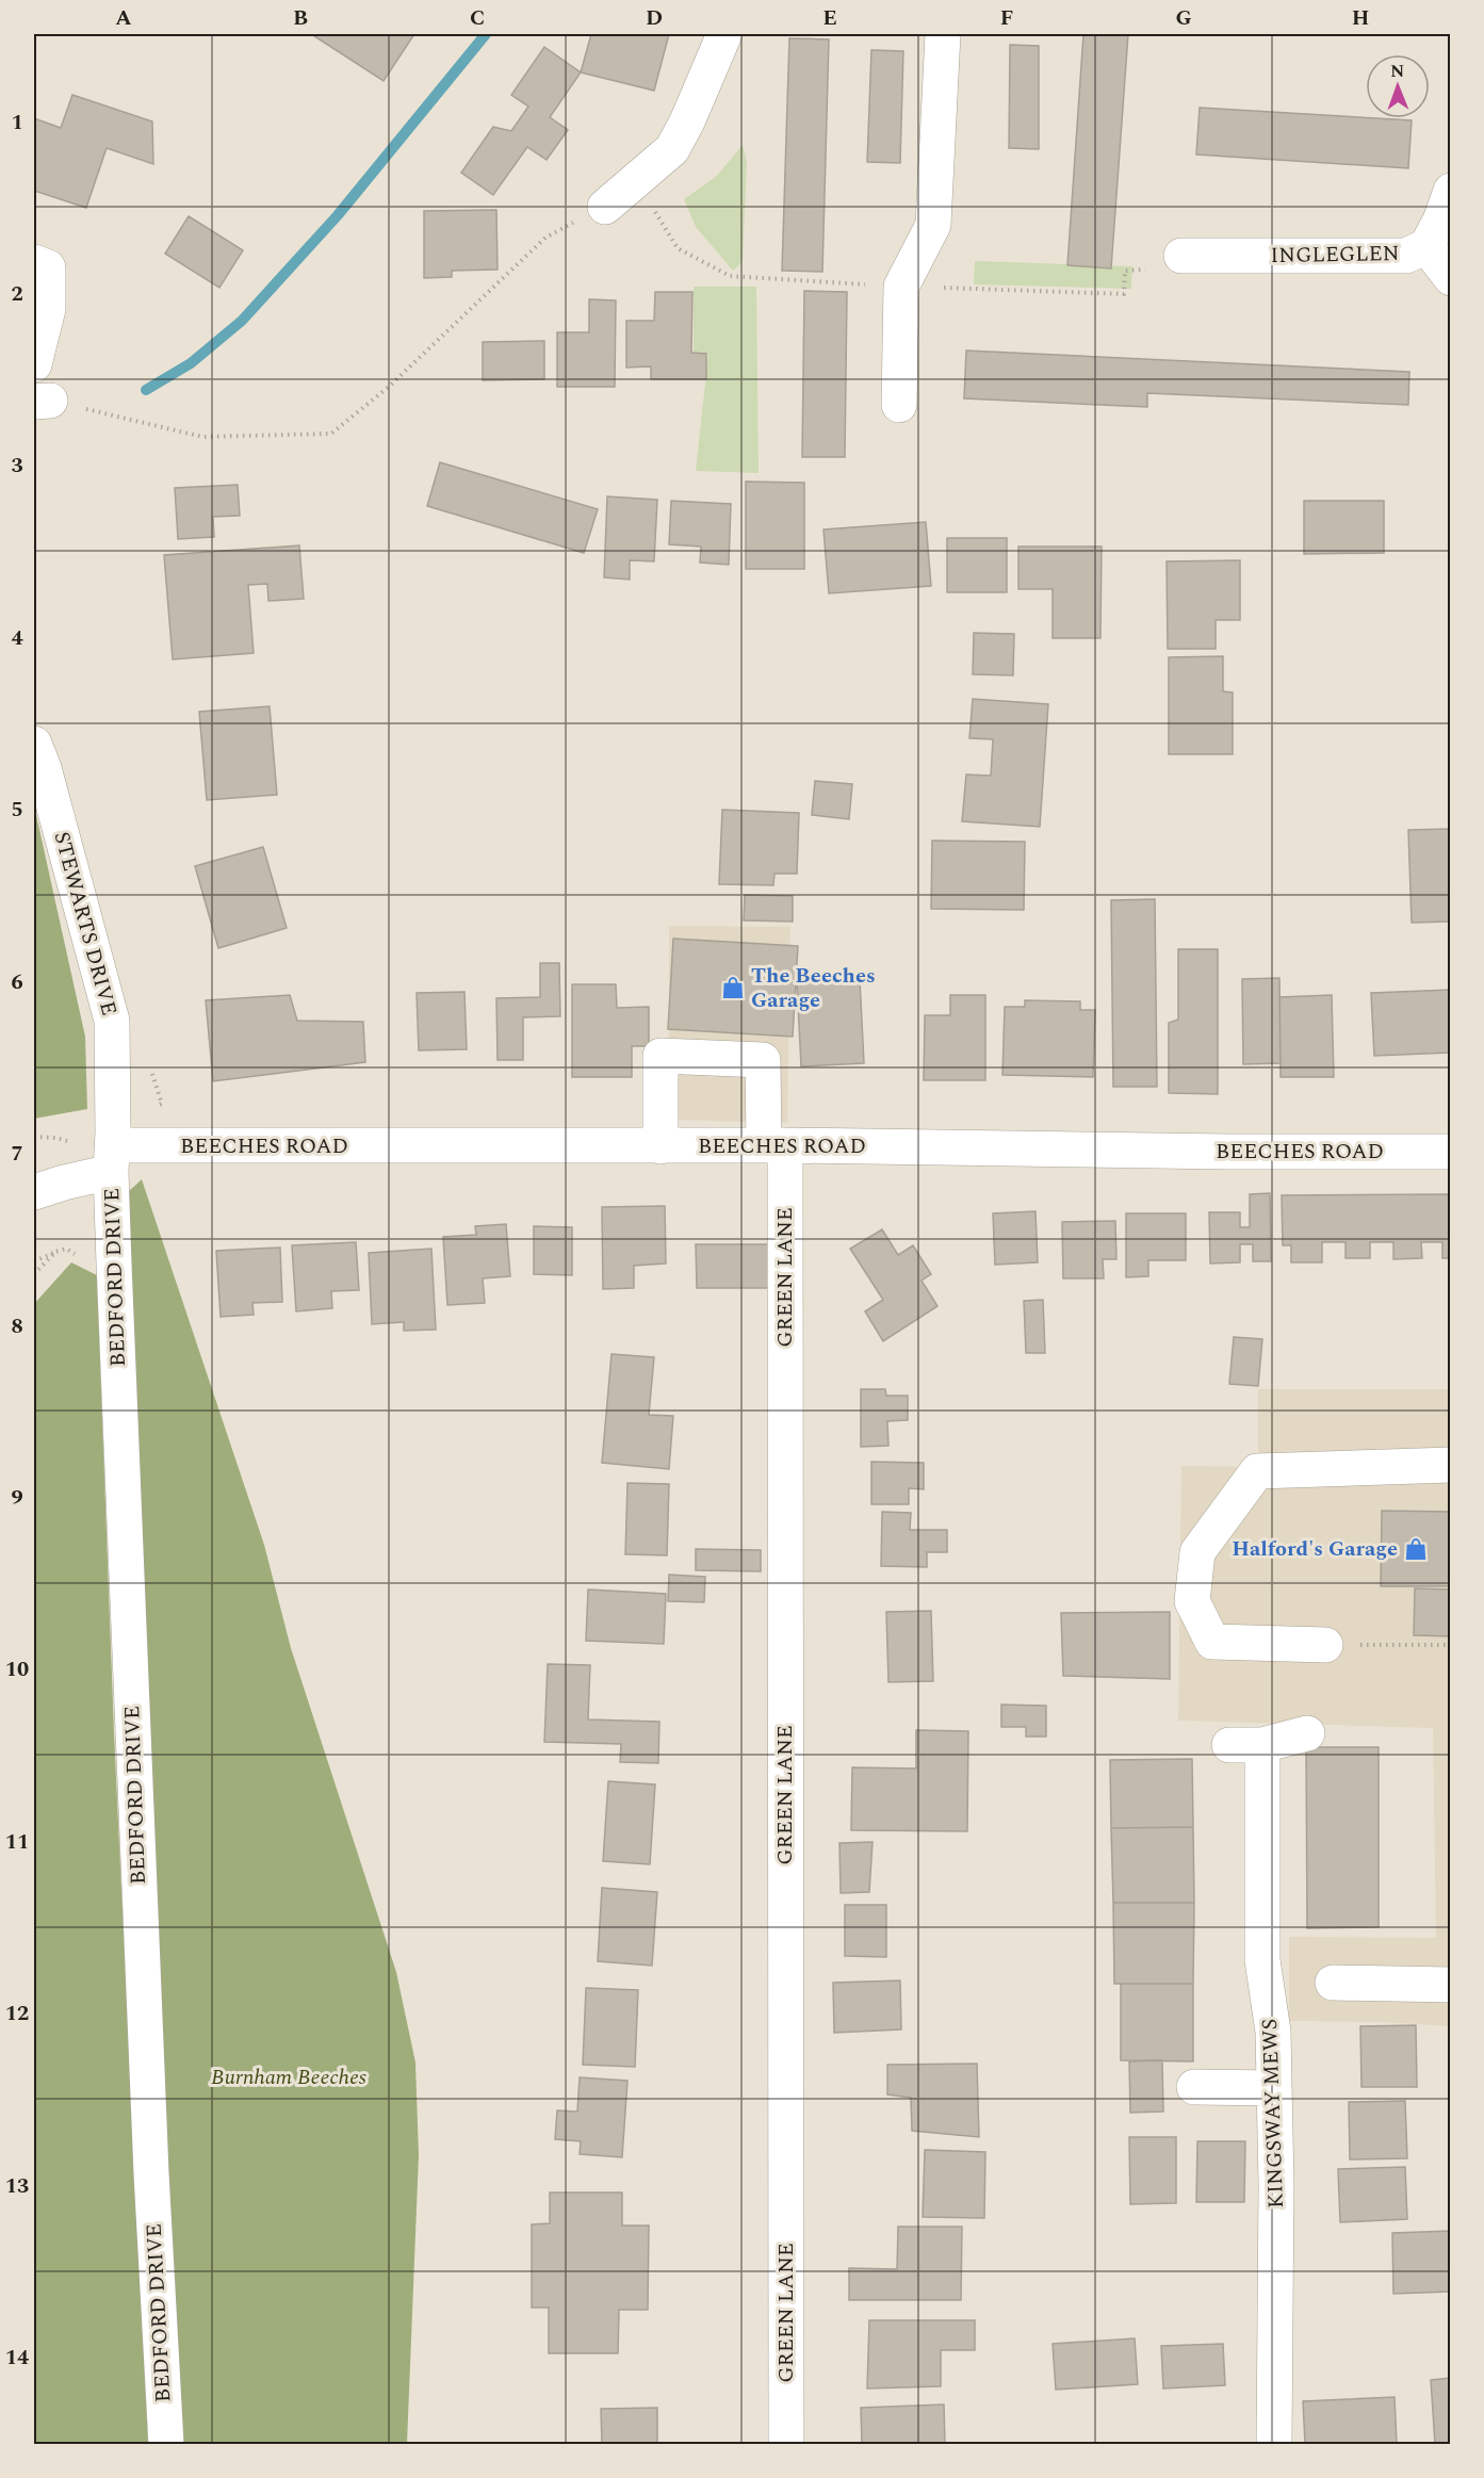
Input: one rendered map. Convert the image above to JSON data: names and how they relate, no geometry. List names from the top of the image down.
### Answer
{
  "streets": {
    "street": [
      "INGLEGLEN",
      "STEWARTS DRIVE",
      "BEECHES ROAD",
      "BEDFORD DRIVE",
      "GREEN LANE",
      "KINGSWAY MEWS"
    ]
  },
  "crossings": [
    ["STEWARTS DRIVE", "BEECHES ROAD"],
    ["STEWARTS DRIVE", "BEDFORD DRIVE"],
    ["BEECHES ROAD", "BEDFORD DRIVE"],
    ["BEECHES ROAD", "GREEN LANE"]
  ],
  "parks": ["Burnham Beeches"],
  "places": {
    "shop": ["The Beeches Garage", "Halford's Garage"]
  },
  "north": "top",
  "grid": {
    "columns": [
      "A",
      "B",
      "C",
      "D",
      "E",
      "F",
      "G",
      "H"
    ],
    "rows": [
      "1",
      "2",
      "3",
      "4",
      "5",
      "6",
      "7",
      "8",
      "9",
      "10",
      "11",
      "12",
      "13",
      "14"
    ]
  }
}
